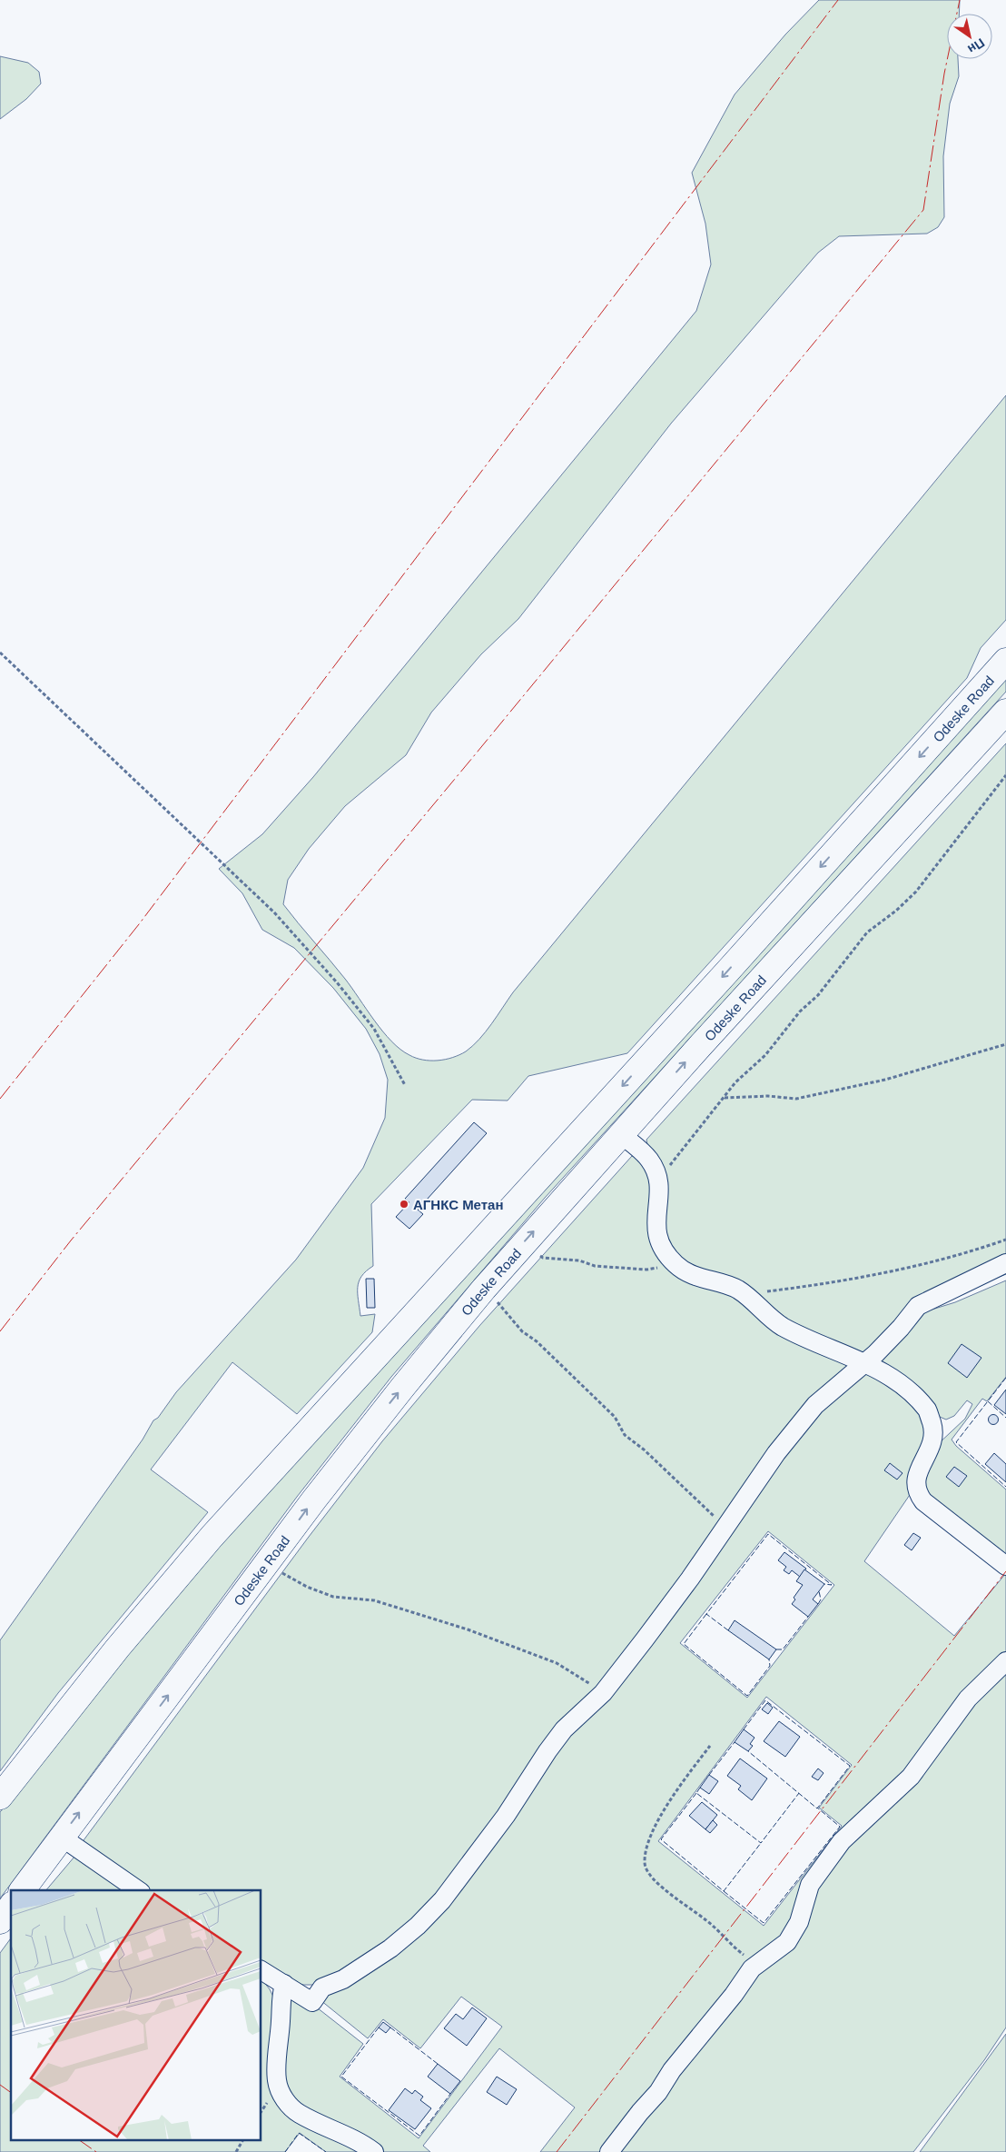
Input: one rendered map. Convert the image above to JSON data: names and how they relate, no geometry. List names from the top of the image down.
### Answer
{
  "streets": {
    "highway": ["Odeske Road"]
  },
  "places": ["АГНКС Метан"],
  "north": "bottom right"
}
